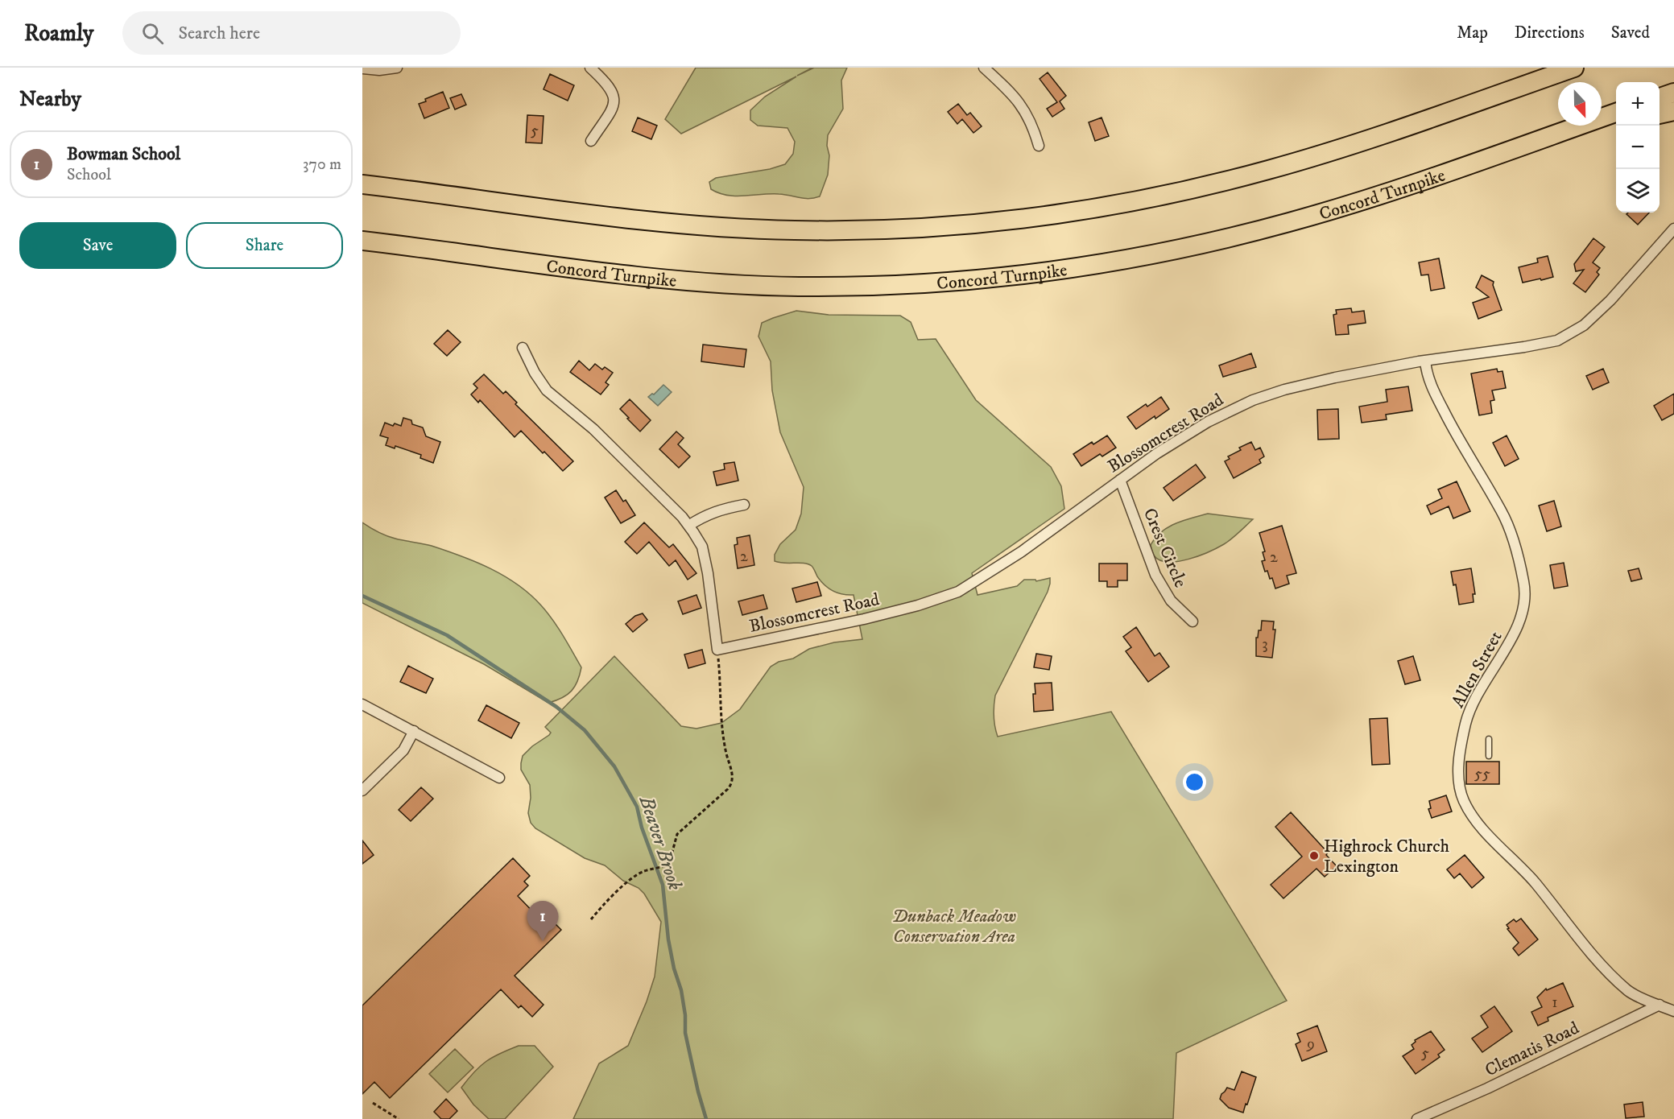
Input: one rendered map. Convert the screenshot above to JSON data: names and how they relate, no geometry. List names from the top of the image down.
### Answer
{
  "streets": {
    "highway": ["Concord Turnpike"],
    "street": [
      "Blossomcrest Road",
      "Crest Circle",
      "Allen Street",
      "Clematis Road"
    ]
  },
  "crossings": [
    ["Blossomcrest Road", "Crest Circle"],
    ["Blossomcrest Road", "Allen Street"],
    ["Allen Street", "Clematis Road"]
  ],
  "water": ["Beaver Brook"],
  "parks": ["Dunback Meadow Conservation Area"],
  "places": ["Highrock Church Lexington"],
  "house_numbers": [
    "5",
    "2",
    "2",
    "3",
    "55",
    "1",
    "9",
    "5"
  ],
  "north": "bottom",
  "page": {
    "header": "Roamly",
    "search": "Search here",
    "nav": ["Map", "Directions", "Saved"],
    "heading": "Nearby",
    "map_buttons": ["+", "−"],
    "list": [
      {
        "mark": "1",
        "name": "Bowman School",
        "note": "School",
        "value": "370 m"
      }
    ],
    "buttons": ["Save", "Share"],
    "pins": "1"
  }
}
